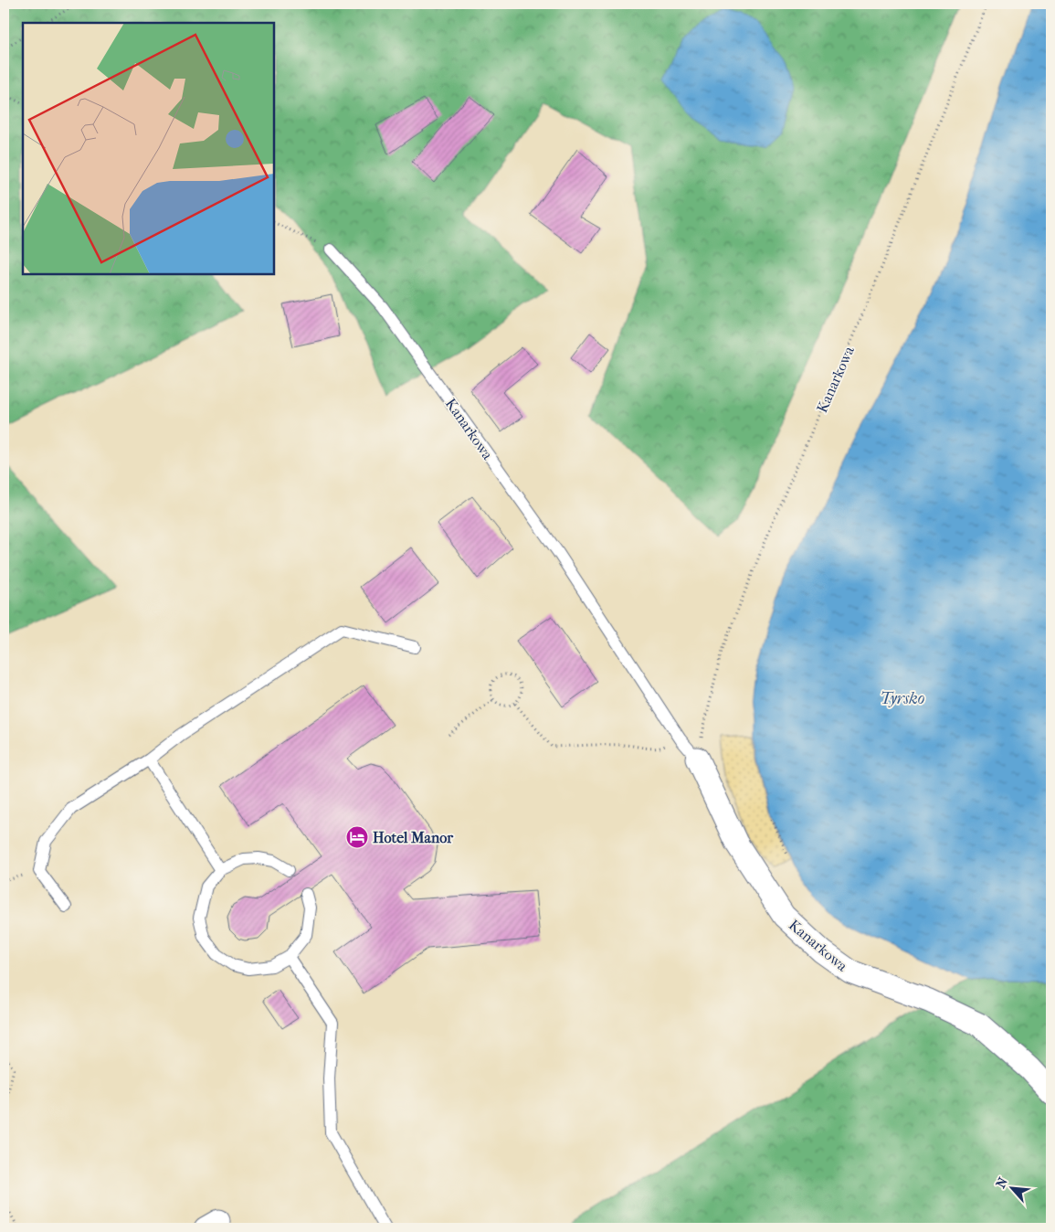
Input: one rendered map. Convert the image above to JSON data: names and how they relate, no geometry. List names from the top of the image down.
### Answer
{
  "streets": {
    "street": ["Kanarkowa"]
  },
  "water": ["Tyrsko"],
  "places": {
    "hotel": ["Hotel Manor"]
  },
  "north": "top left"
}
